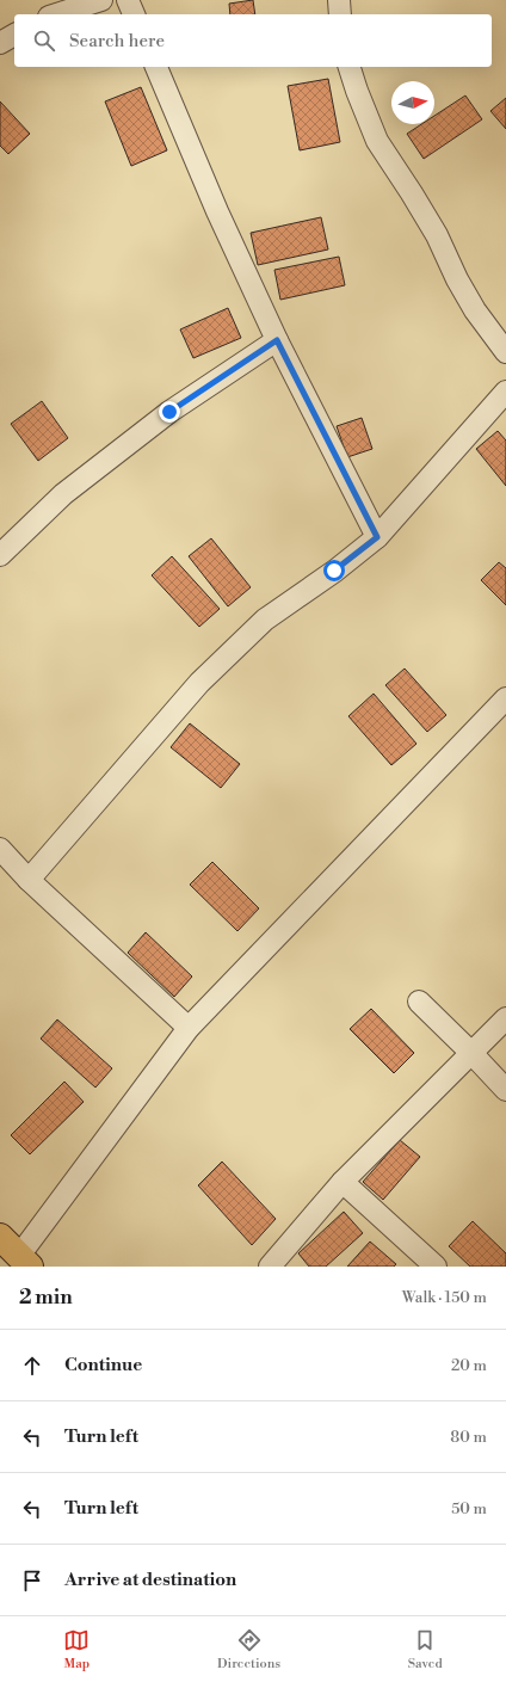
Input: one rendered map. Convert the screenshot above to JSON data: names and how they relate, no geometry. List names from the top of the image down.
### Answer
{
  "north": "right",
  "page": {
    "search": "Search here",
    "heading": ["2 min", "Walk · 150 m"],
    "list": [
      ["Continue", "20 m"],
      ["Turn left", "80 m"],
      ["Turn left", "50 m"],
      "Arrive at destination"
    ],
    "nav": ["Map", "Directions", "Saved"]
  }
}
